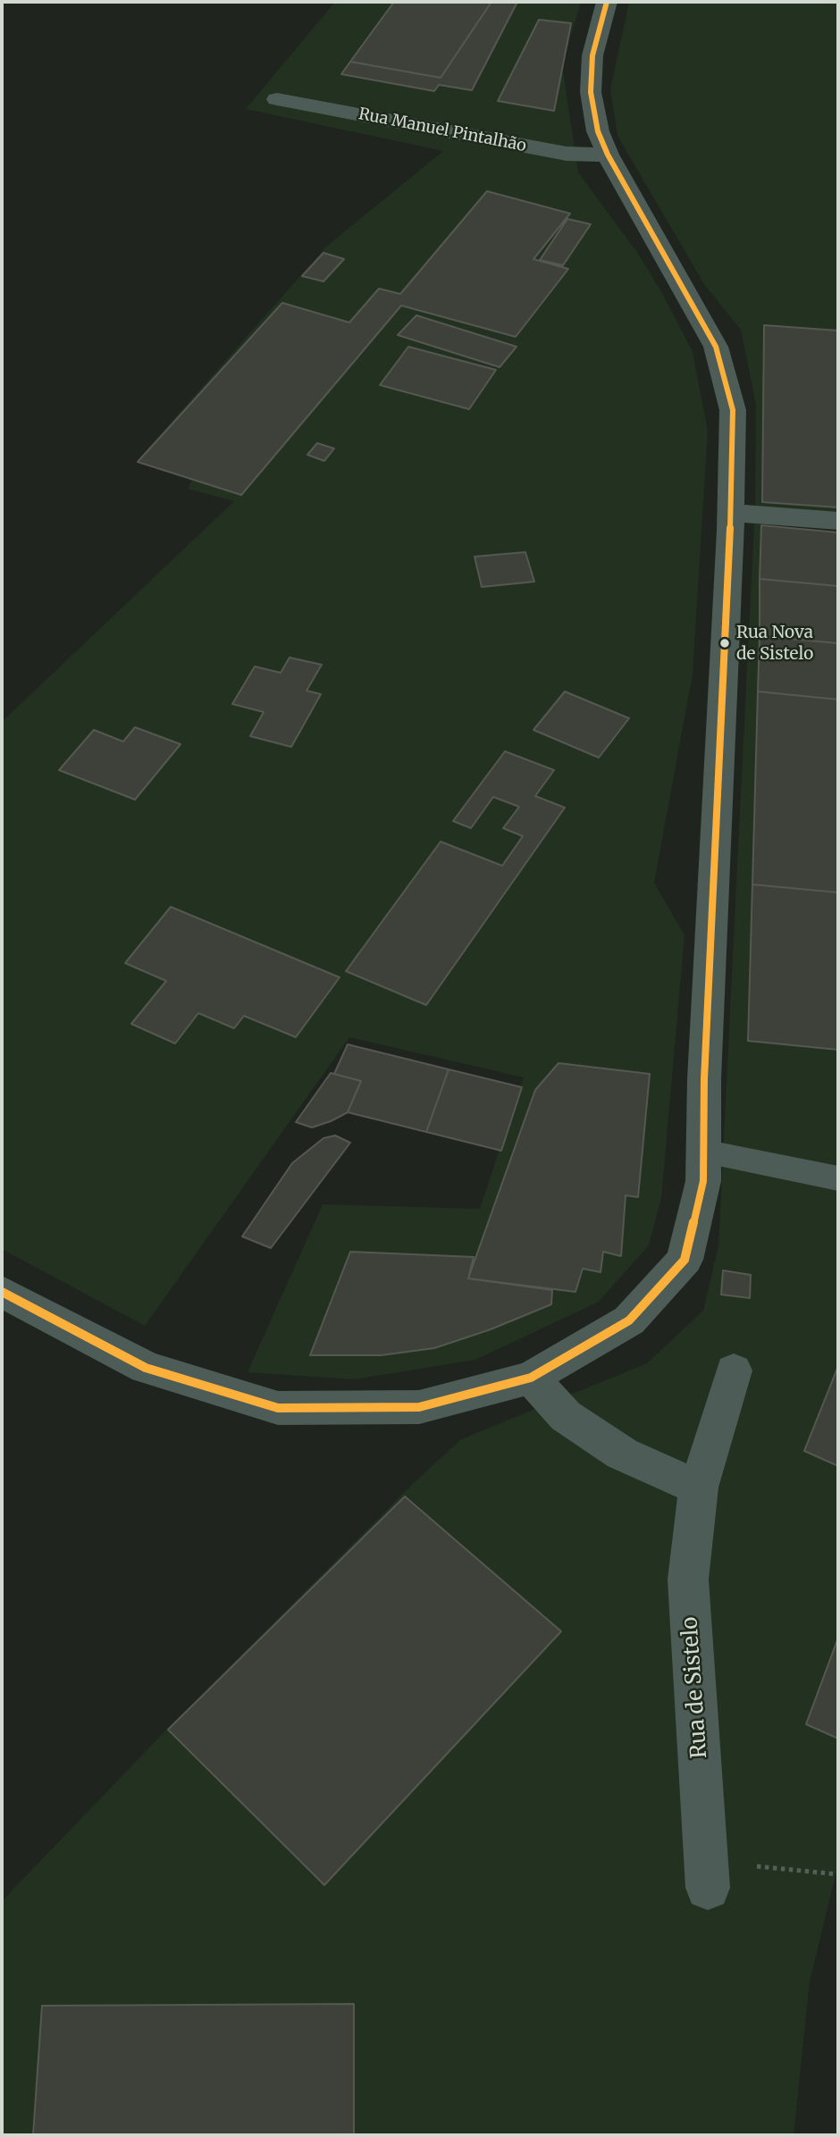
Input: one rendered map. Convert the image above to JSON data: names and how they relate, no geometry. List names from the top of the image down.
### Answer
{
  "streets": {
    "street": ["Rua Manuel Pintalhão", "Rua de Sistelo"]
  },
  "places": ["Rua Nova de Sistelo"]
}
